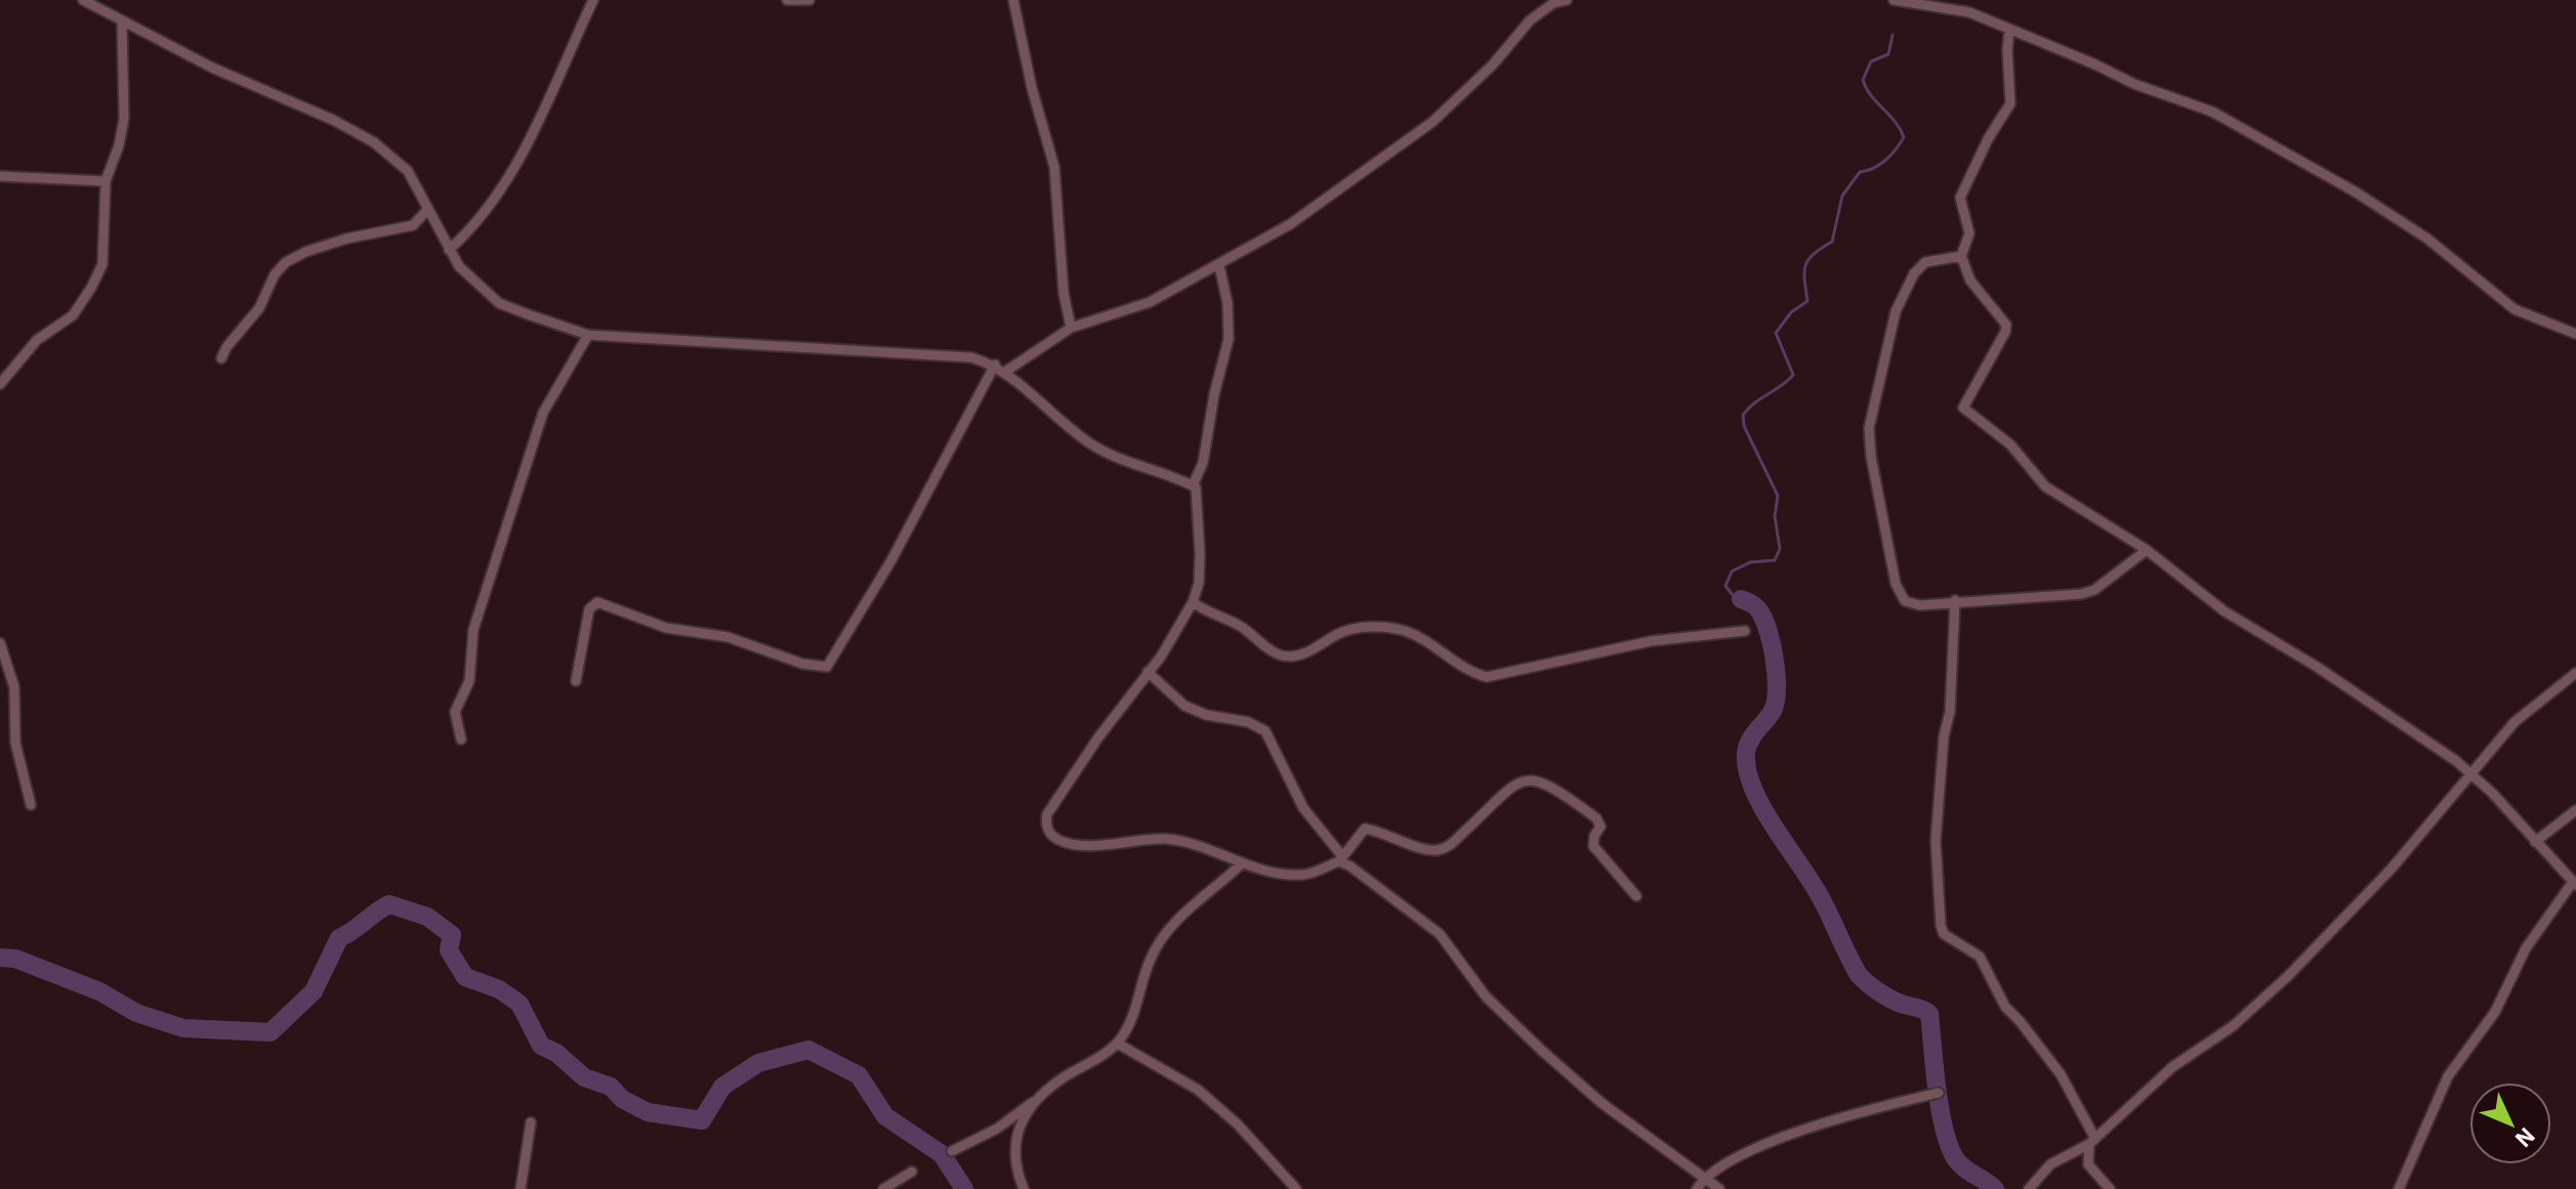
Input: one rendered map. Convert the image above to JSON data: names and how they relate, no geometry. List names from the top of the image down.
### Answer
{
  "north": "bottom right"
}
